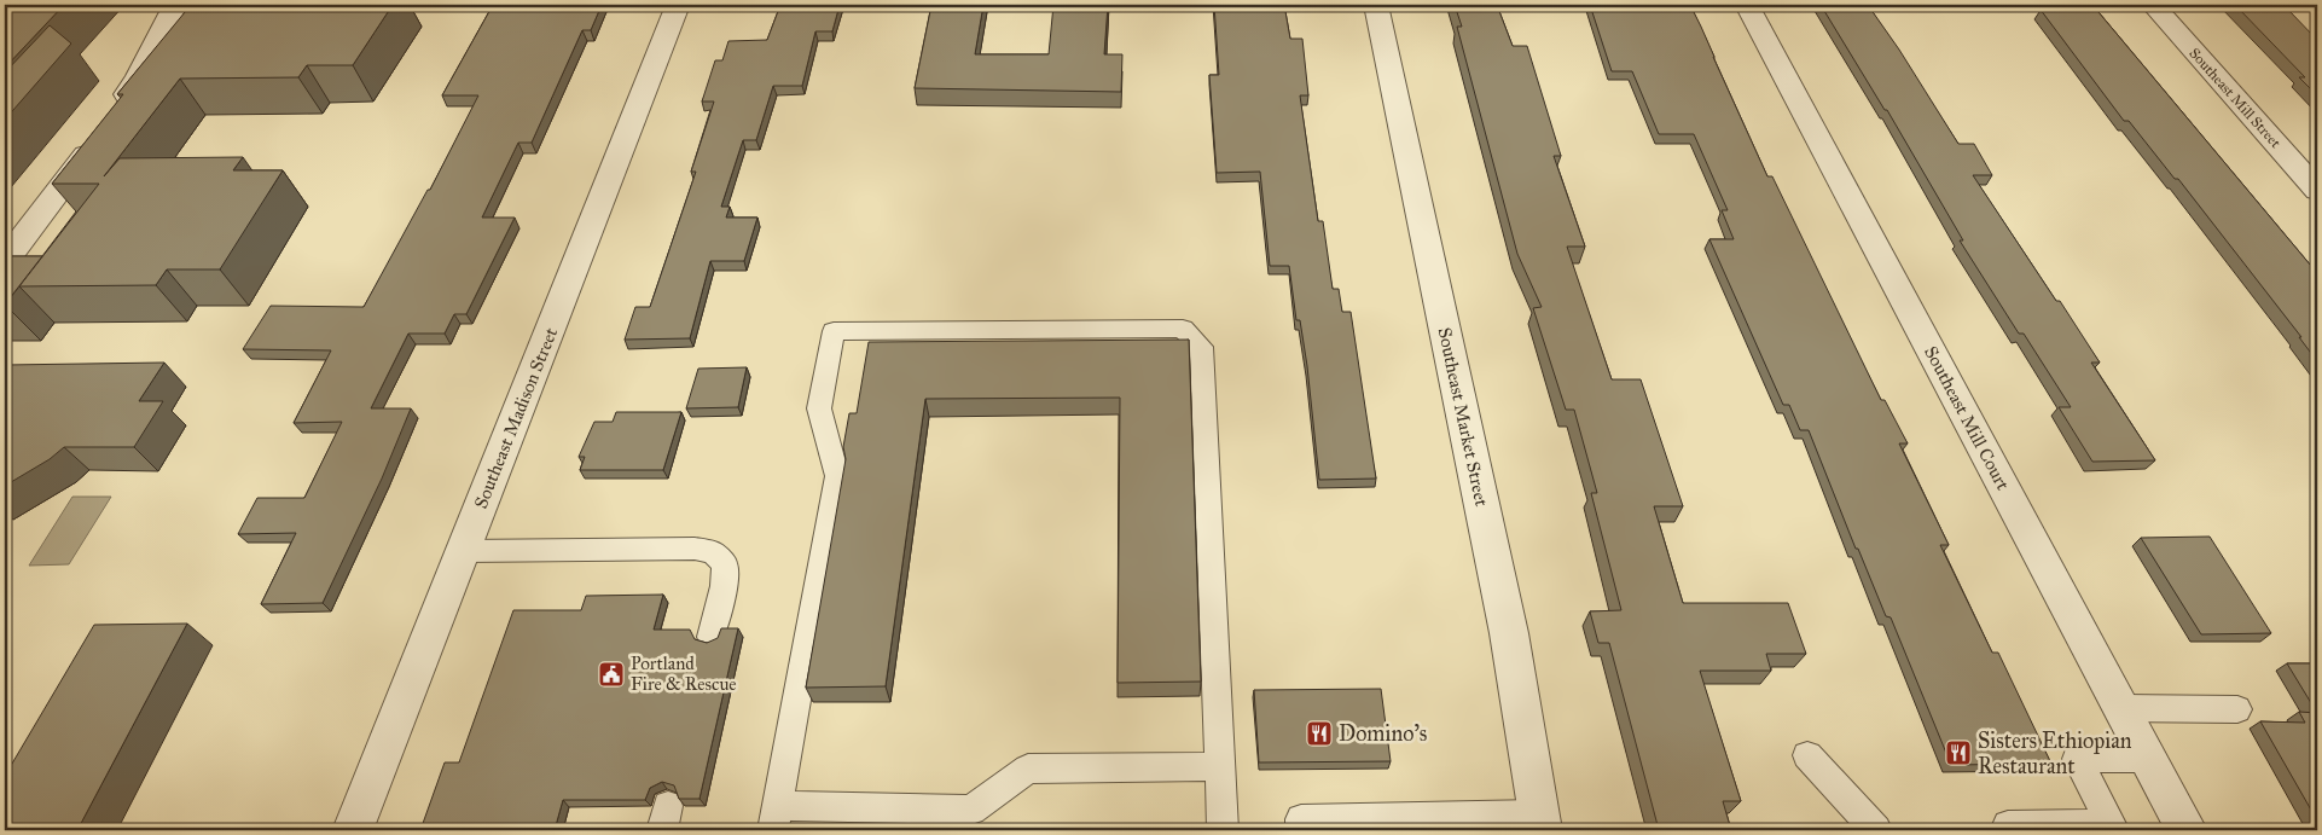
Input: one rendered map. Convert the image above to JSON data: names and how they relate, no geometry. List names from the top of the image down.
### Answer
{
  "streets": {
    "street": [
      "Southeast Mill Street",
      "Southeast Market Street",
      "Southeast Madison Street",
      "Southeast Mill Court"
    ]
  },
  "places": {
    "public building": ["Portland Fire & Rescue"],
    "restaurant": ["Domino's", "Sisters Ethiopian Restaurant"]
  }
}
